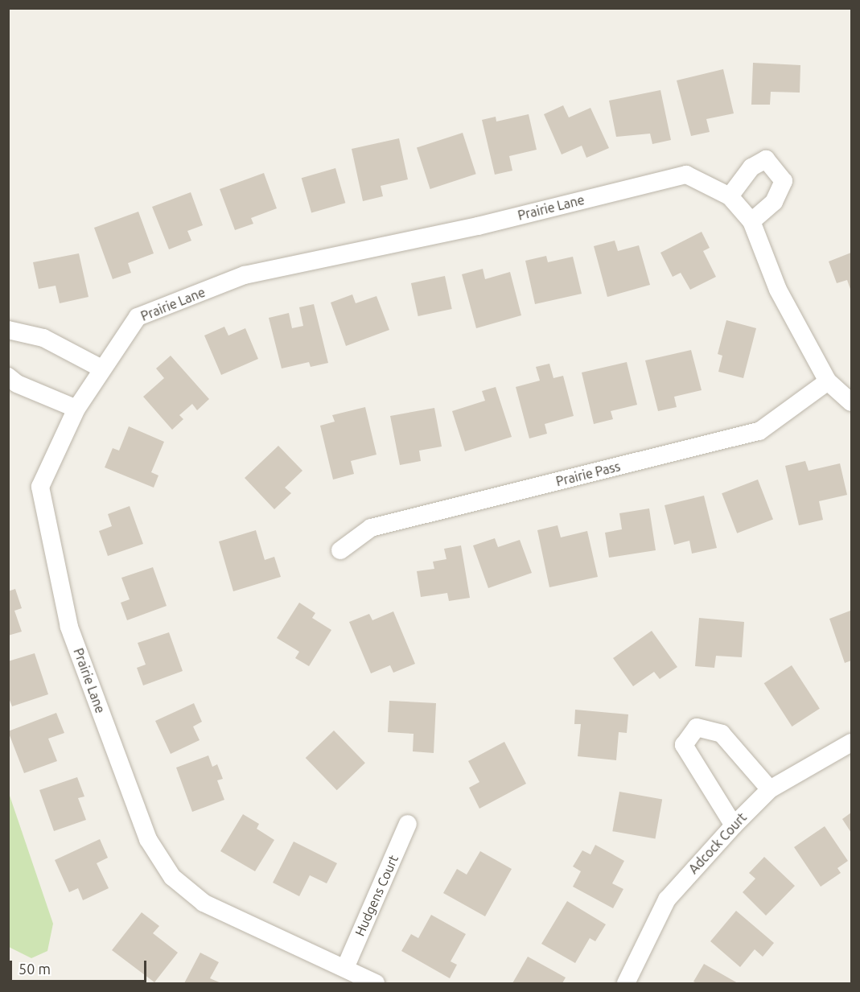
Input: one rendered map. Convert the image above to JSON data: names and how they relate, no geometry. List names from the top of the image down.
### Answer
{
  "streets": {
    "street": [
      "Prairie Lane",
      "Prairie Pass",
      "Adcock Court",
      "Hudgens Court"
    ]
  },
  "crossings": [
    ["Prairie Lane", "Prairie Pass"],
    ["Prairie Lane", "Hudgens Court"]
  ],
  "scale_bar": "50 m"
}
